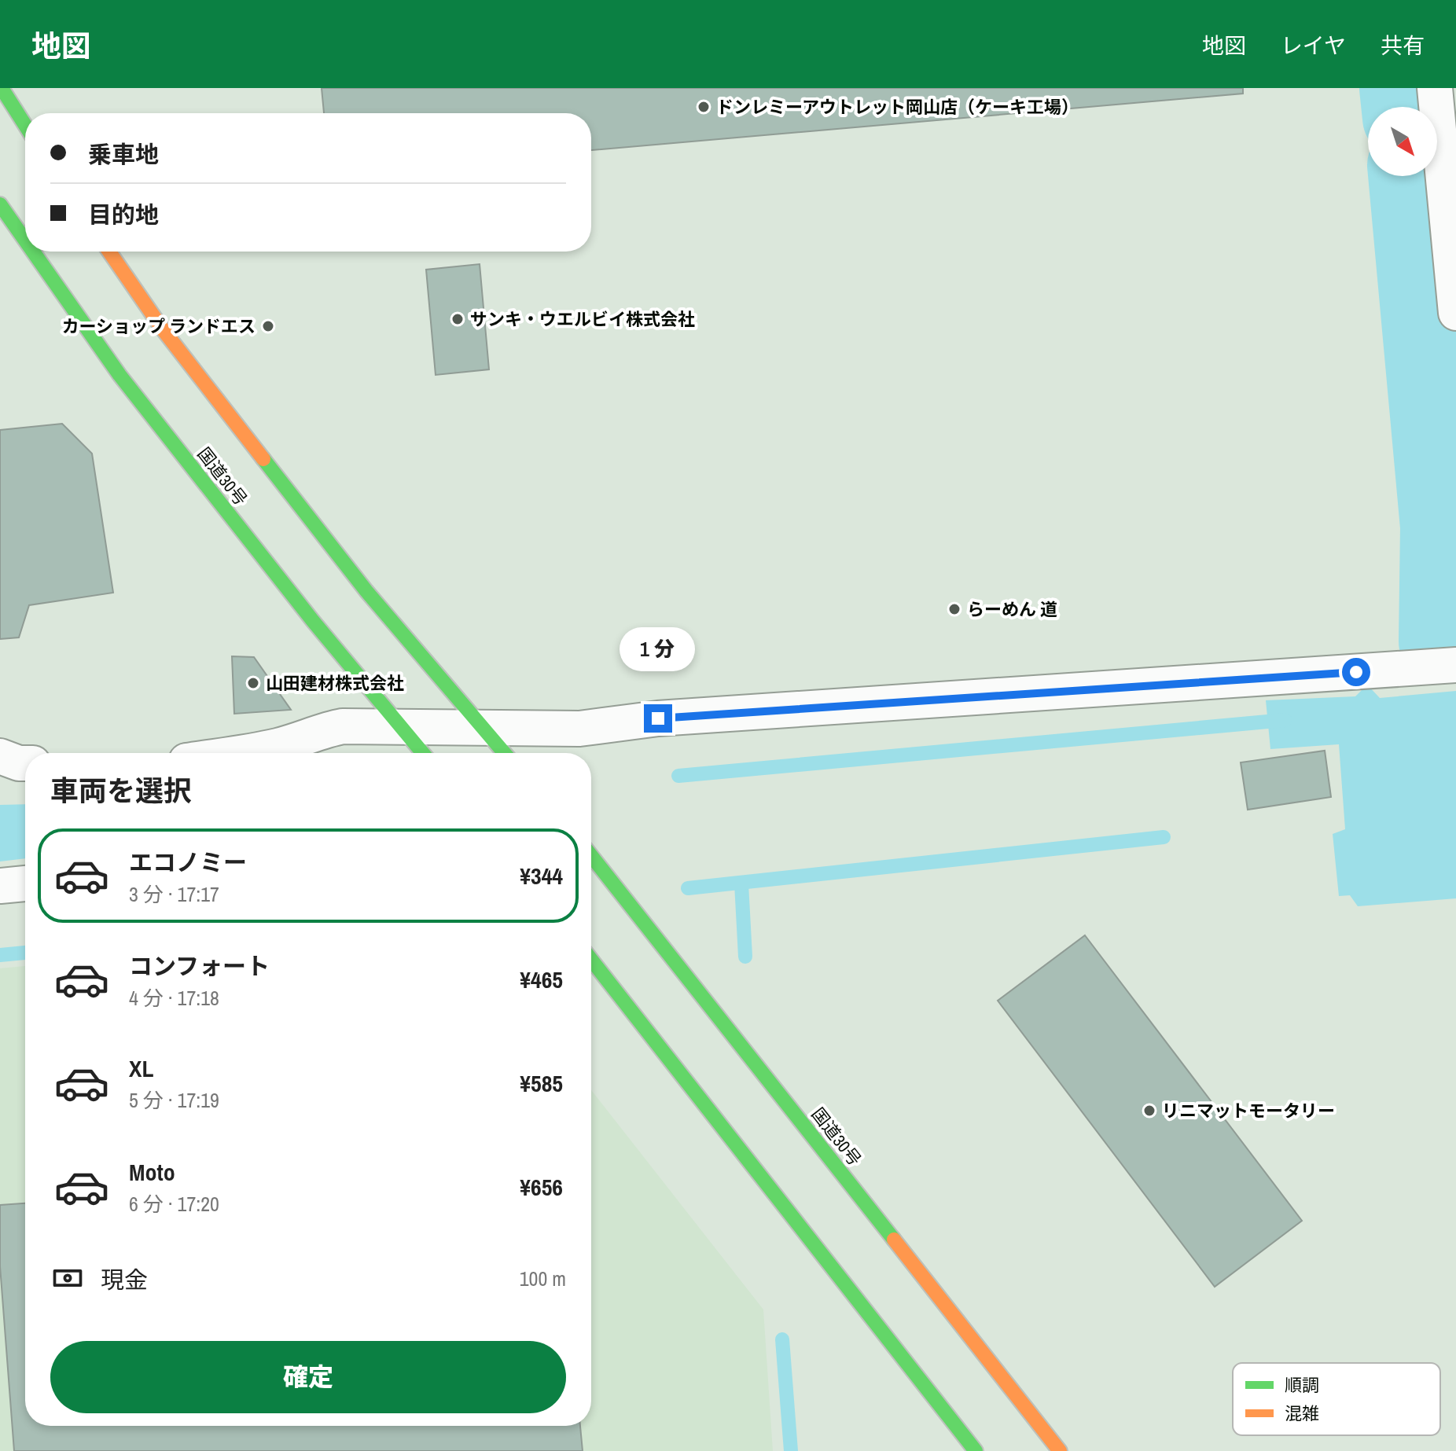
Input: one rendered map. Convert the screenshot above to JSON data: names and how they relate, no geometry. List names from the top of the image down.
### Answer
{
  "streets": {
    "highway": ["国道30号"]
  },
  "places": [
    "ドンレミーアウトレット岡山店（ケーキ工場）",
    "サンキ・ウエルビイ株式会社",
    "カーショップ ランドエス",
    "らーめん 道",
    "山田建材株式会社",
    "リニマットモータリー"
  ],
  "legend": ["順調", "混雑"],
  "north": "bottom right",
  "page": {
    "header": "地図",
    "nav": ["地図", "レイヤ", "共有"],
    "banner": ["乗車地", "目的地"],
    "bubble": "1 分",
    "heading": "車両を選択",
    "list": [
      {
        "name": "エコノミー",
        "note": "3 分 · 17:17",
        "value": "¥344"
      },
      {
        "name": "コンフォート",
        "note": "4 分 · 17:18",
        "value": "¥465"
      },
      {
        "name": "XL",
        "note": "5 分 · 17:19",
        "value": "¥585"
      },
      {
        "name": "Moto",
        "note": "6 分 · 17:20",
        "value": "¥656"
      }
    ],
    "pay": ["現金", "100 m"],
    "buttons": "確定"
  }
}
